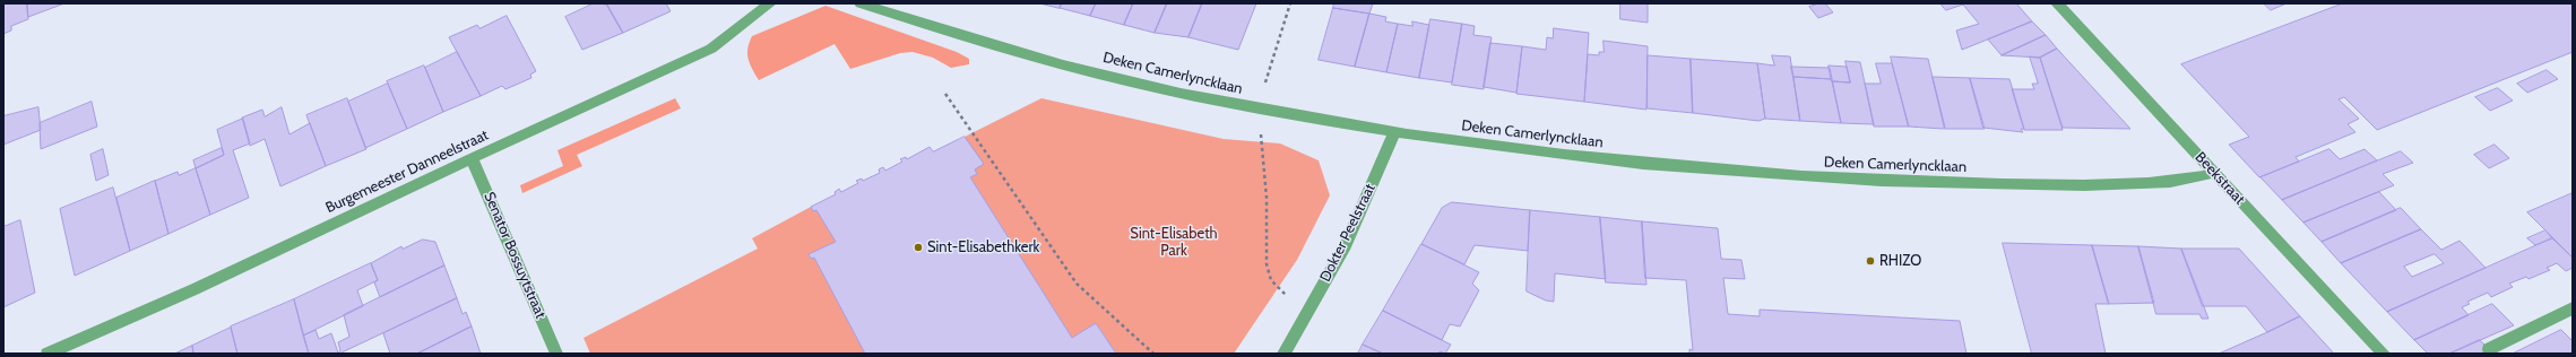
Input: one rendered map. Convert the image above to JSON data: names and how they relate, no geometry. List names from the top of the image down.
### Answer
{
  "streets": {
    "street": [
      "Deken Camerlyncklaan",
      "Burgemeester Danneelstraat",
      "Beekstraat",
      "Dokter Peelstraat",
      "Senator Bossuytstraat"
    ]
  },
  "crossings": [
    ["Deken Camerlyncklaan", "Beekstraat"],
    ["Deken Camerlyncklaan", "Dokter Peelstraat"],
    ["Burgemeester Danneelstraat", "Senator Bossuytstraat"]
  ],
  "parks": ["Sint-Elisabeth Park"],
  "places": ["Sint-Elisabethkerk", "RHIZO"]
}
